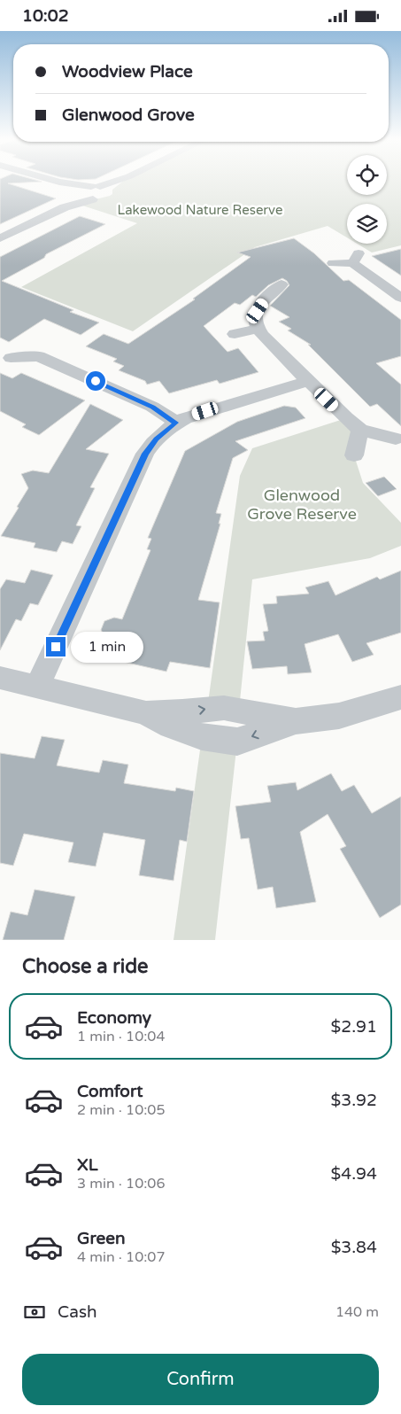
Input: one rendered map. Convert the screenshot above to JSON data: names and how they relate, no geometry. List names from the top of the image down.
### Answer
{
  "parks": ["Lakewood Nature Reserve", "Glenwood Grove Reserve"],
  "page": {
    "status": "10:02",
    "banner": ["Woodview Place", "Glenwood Grove"],
    "bubble": "1 min",
    "heading": "Choose a ride",
    "list": [
      {
        "name": "Economy",
        "note": "1 min · 10:04",
        "value": "$2.91"
      },
      {
        "name": "Comfort",
        "note": "2 min · 10:05",
        "value": "$3.92"
      },
      {
        "name": "XL",
        "note": "3 min · 10:06",
        "value": "$4.94"
      },
      {
        "name": "Green",
        "note": "4 min · 10:07",
        "value": "$3.84"
      }
    ],
    "pay": ["Cash", "140 m"],
    "buttons": "Confirm"
  }
}
